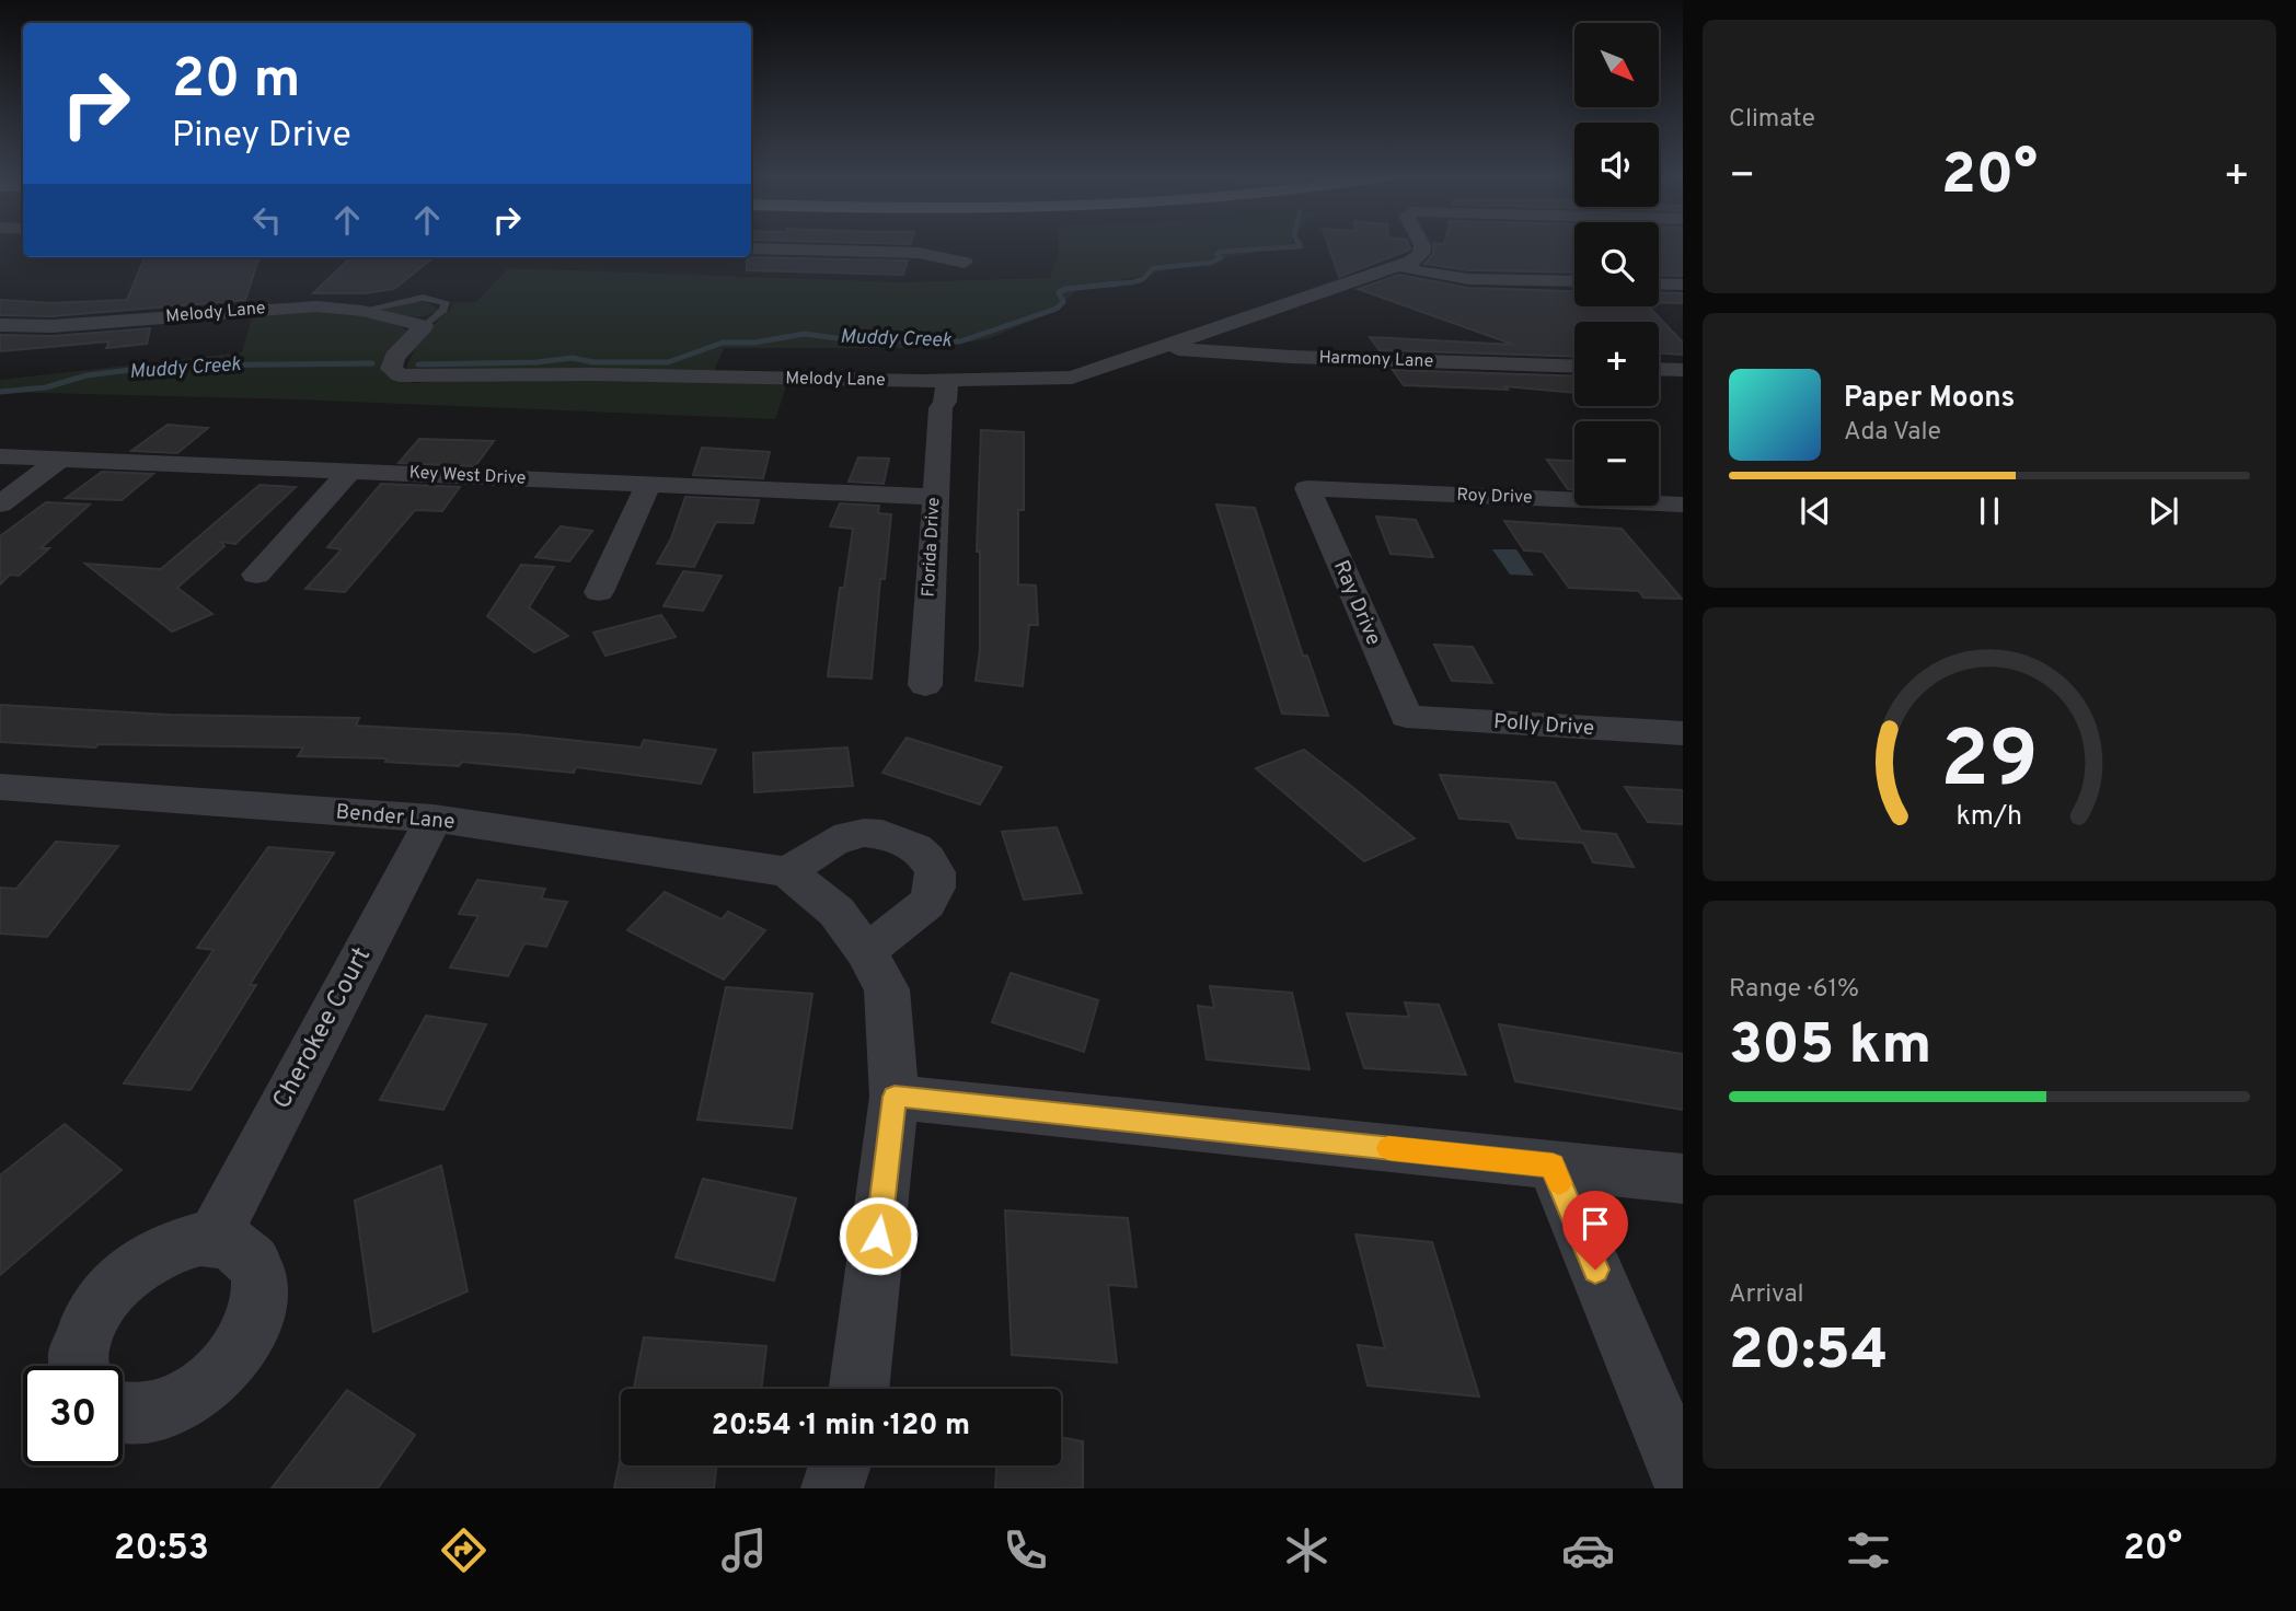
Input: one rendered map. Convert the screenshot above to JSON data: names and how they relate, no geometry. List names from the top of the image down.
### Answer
{
  "streets": {
    "street": [
      "Melody Lane",
      "Harmony Lane",
      "Key West Drive",
      "Roy Drive",
      "Florida Drive",
      "Ray Drive",
      "Polly Drive",
      "Bender Lane",
      "Cherokee Court"
    ]
  },
  "crossings": [
    ["Melody Lane", "Florida Drive"],
    ["Key West Drive", "Florida Drive"],
    ["Roy Drive", "Ray Drive"],
    ["Ray Drive", "Polly Drive"],
    ["Bender Lane", "Cherokee Court"]
  ],
  "water": ["Muddy Creek"],
  "north": "bottom right",
  "page": {
    "tile": [
      "Climate",
      ["Range · 61%", "305 km"],
      ["Arrival", "20:54"]
    ],
    "map_buttons": ["+", "−"],
    "turn": ["20 m", "Piney Drive"],
    "heat": ["−", "20°", "+"],
    "song": ["Paper Moons", "Ada Vale"],
    "limit": "30",
    "trip": "20:54 · 1 min · 120 m",
    "tabs": ["20:53", "20°"],
    "gauge": ["29", "km/h"]
  }
}
